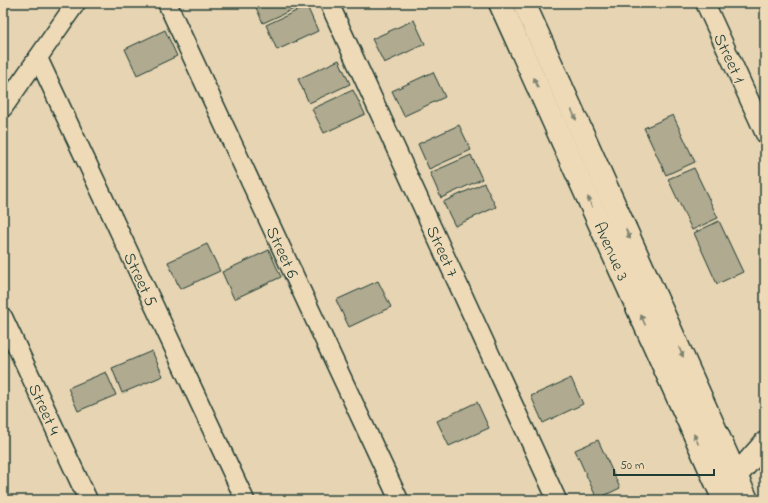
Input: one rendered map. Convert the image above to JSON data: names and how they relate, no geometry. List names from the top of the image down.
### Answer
{
  "streets": {
    "main road": ["Avenue 3"],
    "street": [
      "Street 1",
      "Street 7",
      "Street 6",
      "Street 5",
      "Street 4"
    ]
  },
  "scale_bar": "50 m"
}
